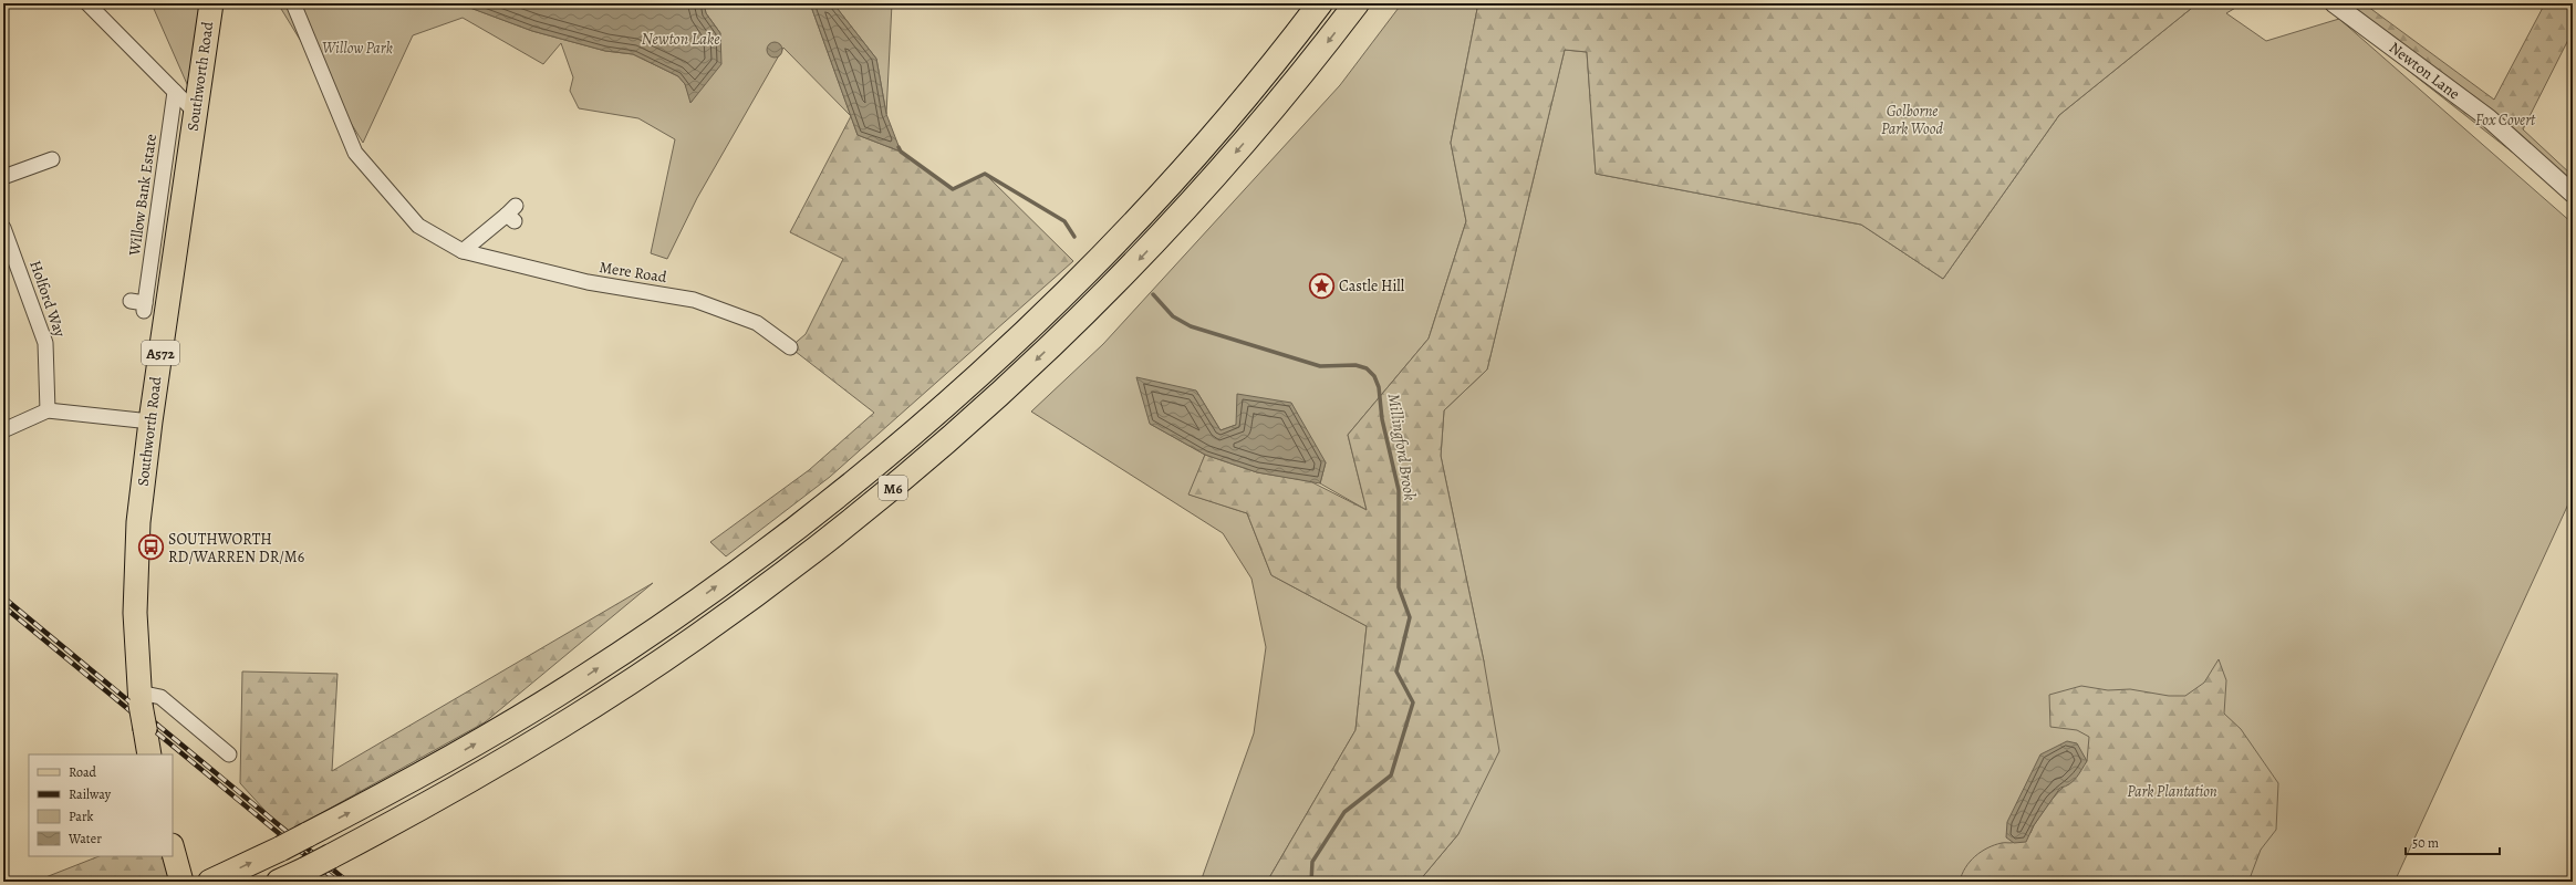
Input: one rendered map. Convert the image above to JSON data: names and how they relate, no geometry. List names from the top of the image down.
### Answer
{
  "streets": {
    "highway": ["M6"],
    "main road": ["Southworth Road", "A572"],
    "street": [
      "Newton Lane",
      "Willow Bank Estate",
      "Mere Road",
      "Holford Way"
    ]
  },
  "water": ["Newton Lake", "Millingford Brook"],
  "parks": [
    "Willow Park",
    "Golborne Park Wood",
    "Fox Covert",
    "Park Plantation"
  ],
  "places": {
    "place": ["Castle Hill"],
    "bus stop": ["SOUTHWORTH RD/WARREN DR/M6"]
  },
  "legend": [
    "Road",
    "Railway",
    "Park",
    "Water"
  ],
  "scale_bar": "50 m"
}
